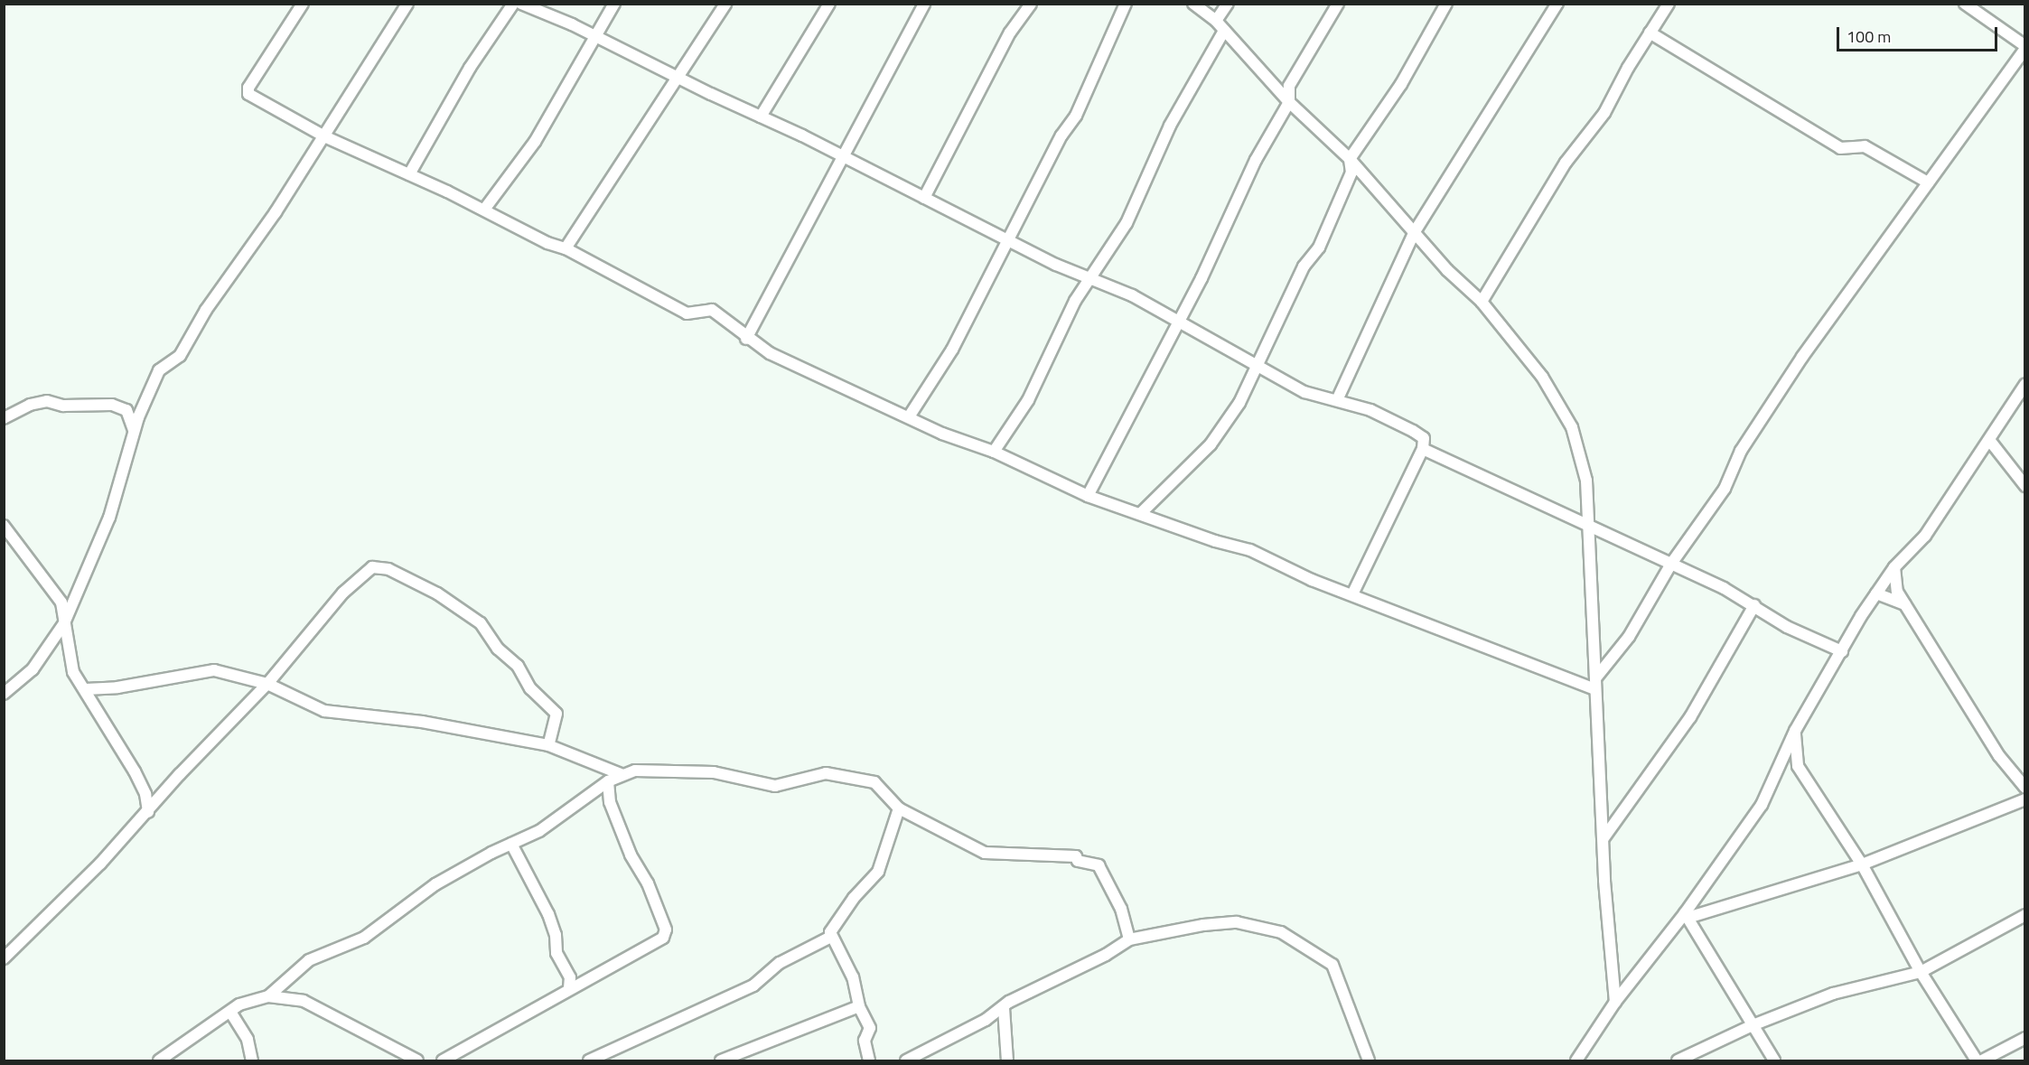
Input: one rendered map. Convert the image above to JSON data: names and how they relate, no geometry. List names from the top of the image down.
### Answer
{
  "scale_bar": "100 m"
}
